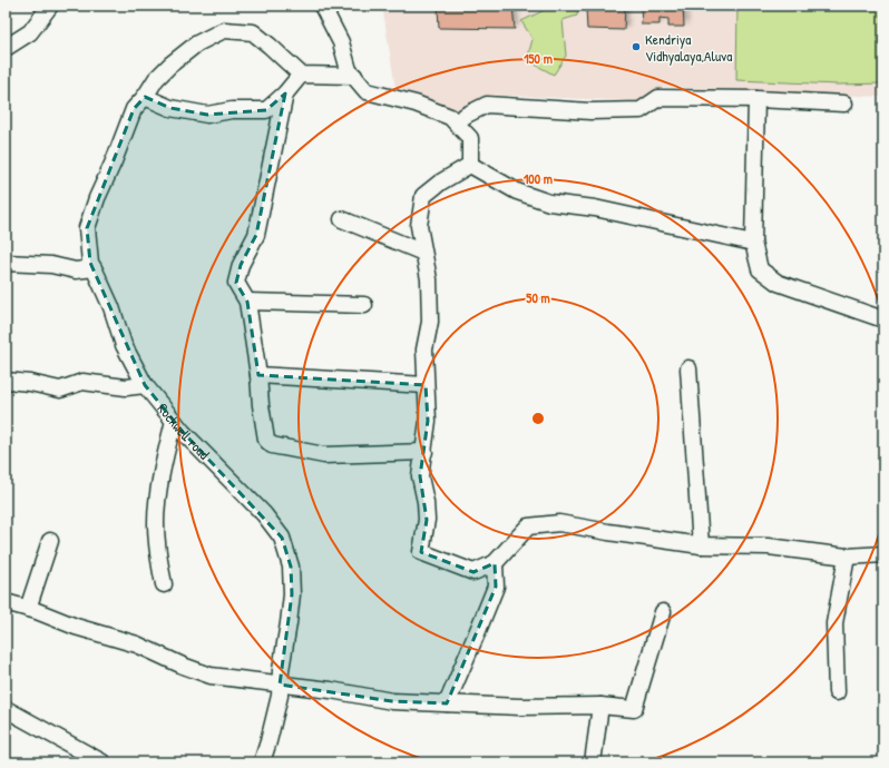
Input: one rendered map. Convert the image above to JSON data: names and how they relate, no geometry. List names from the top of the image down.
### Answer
{
  "streets": {
    "street": ["Rockwell road"]
  },
  "places": ["Kendriya Vidhyalaya,Aluva"],
  "rings": ["150 m", "100 m", "50 m"]
}
